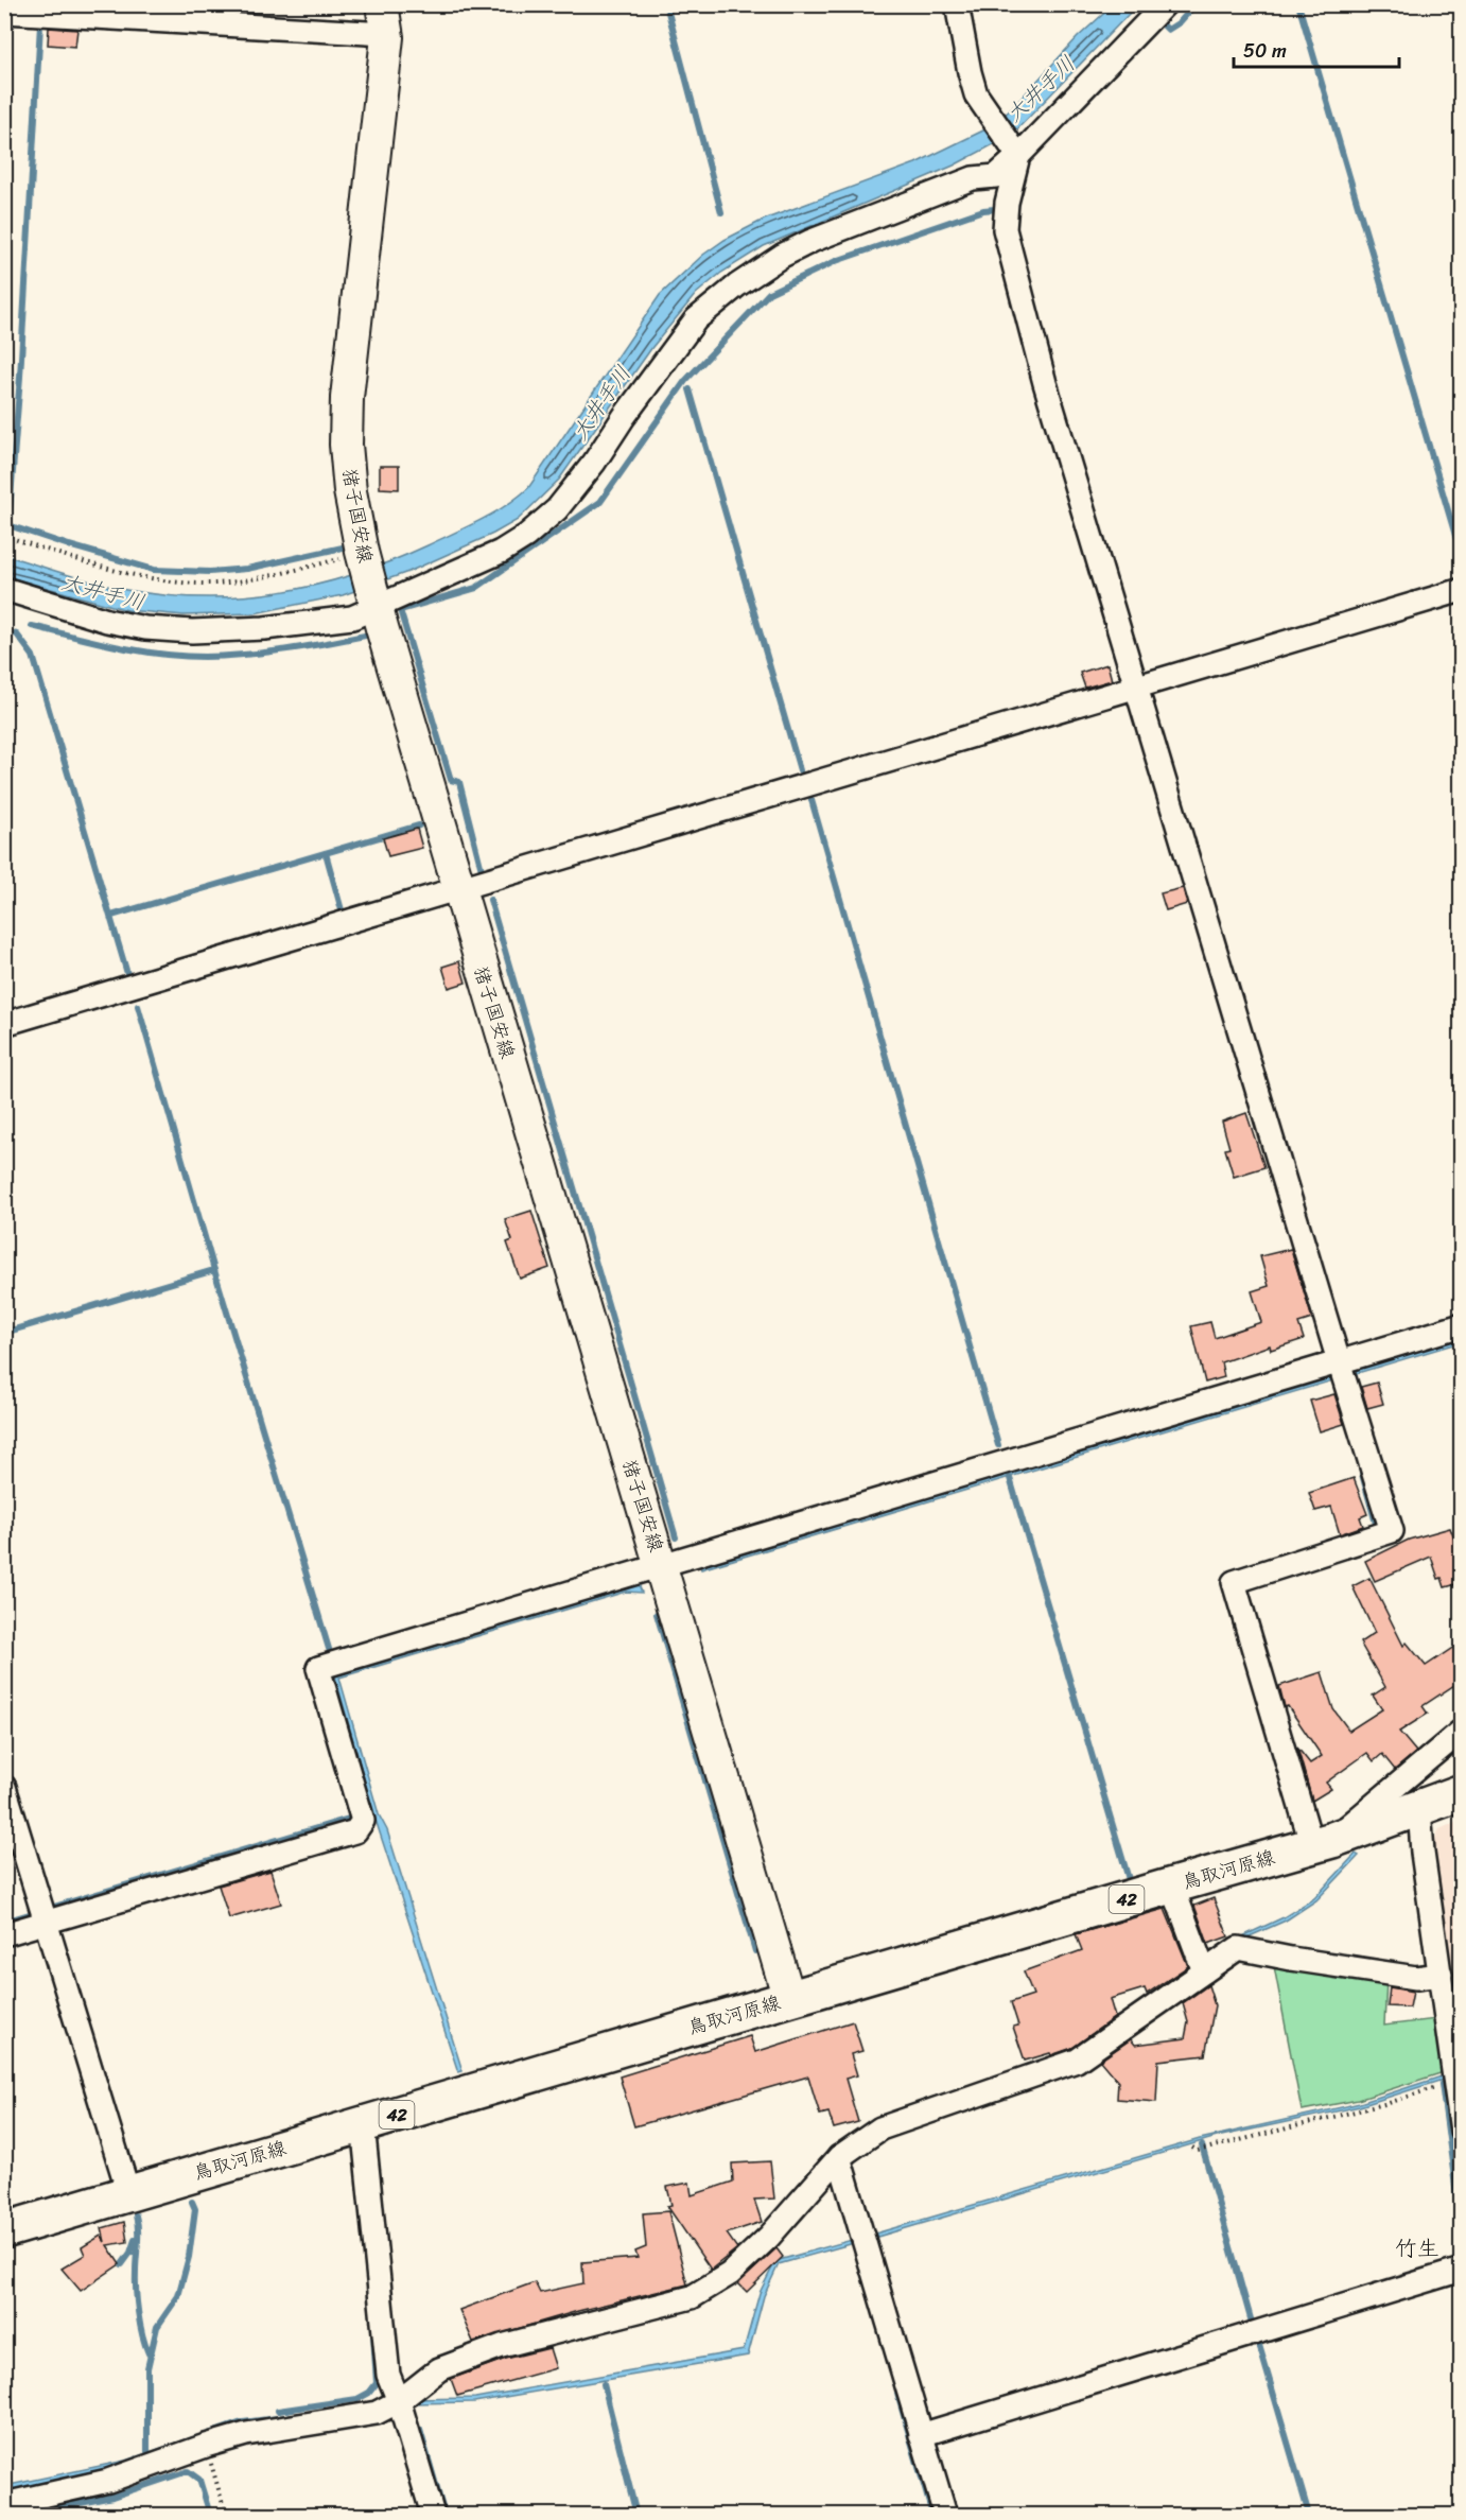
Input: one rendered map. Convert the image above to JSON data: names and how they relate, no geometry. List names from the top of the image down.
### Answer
{
  "streets": {
    "main road": ["猪子国安線", "鳥取河原線", "42"]
  },
  "crossings": [
    ["猪子国安線", "鳥取河原線"]
  ],
  "districts": ["竹生"],
  "water": ["大井手川"],
  "scale_bar": "50 m"
}
